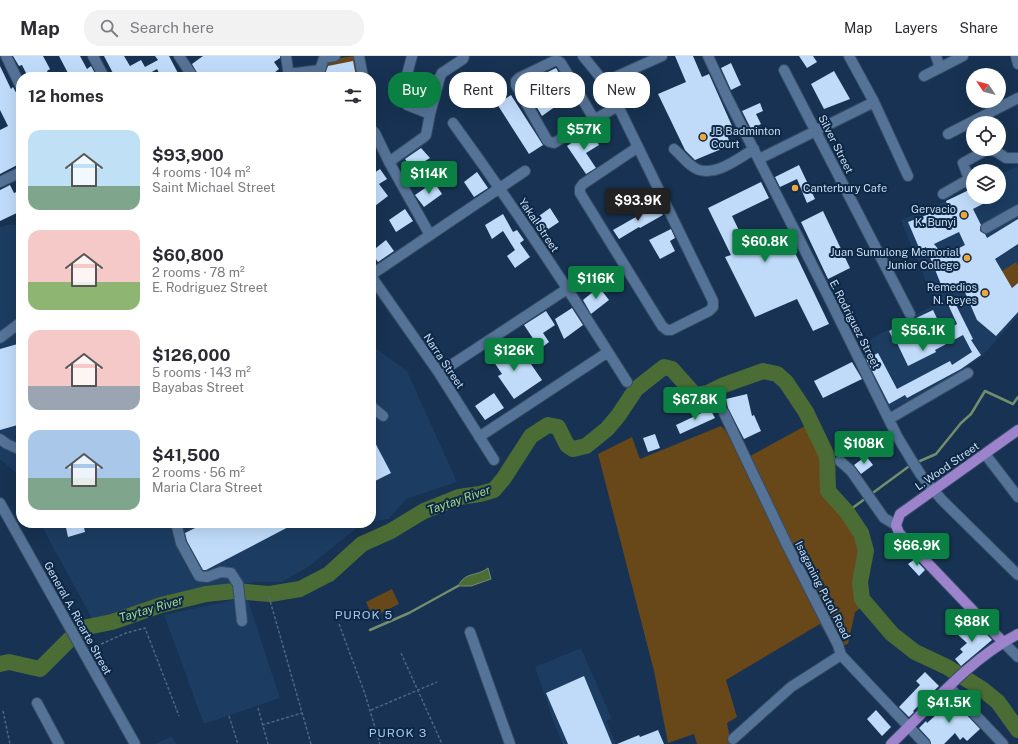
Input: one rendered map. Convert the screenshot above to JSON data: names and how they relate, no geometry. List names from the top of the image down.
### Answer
{
  "streets": {
    "main road": ["L. Wood Street"],
    "street": [
      "Silver Street",
      "Yakal Street",
      "E. Rodriguez Street",
      "Narra Street",
      "Isaganing Putol Road",
      "General A. Ricarte Street"
    ]
  },
  "crossings": [
    ["E. Rodriguez Street", "L. Wood Street"]
  ],
  "districts": ["PUROK 5", "PUROK 3"],
  "water": ["Taytay River"],
  "places": [
    "JB Badminton Court",
    "Canterbury Cafe",
    "Gervacio K. Bunyi",
    "Juan Sumulong Memorial Junior College",
    "Remedios N. Reyes"
  ],
  "north": "top left",
  "page": {
    "header": "Map",
    "search": "Search here",
    "nav": ["Map", "Layers", "Share"],
    "chip": [
      "Buy",
      "Rent",
      "Filters",
      "New"
    ],
    "heading": "12 homes",
    "price": [
      "$57K",
      "$114K",
      "$93.9K",
      "$60.8K",
      "$116K",
      "$56.1K",
      "$126K",
      "$67.8K",
      "$108K",
      "$66.9K",
      "$88K",
      "$41.5K"
    ],
    "list": [
      {
        "name": "$93,900",
        "note": "4 rooms · 104 m² · Saint Michael Street"
      },
      {
        "name": "$60,800",
        "note": "2 rooms · 78 m² · E. Rodriguez Street"
      },
      {
        "name": "$126,000",
        "note": "5 rooms · 143 m² · Bayabas Street"
      },
      {
        "name": "$41,500",
        "note": "2 rooms · 56 m² · Maria Clara Street"
      }
    ]
  }
}
